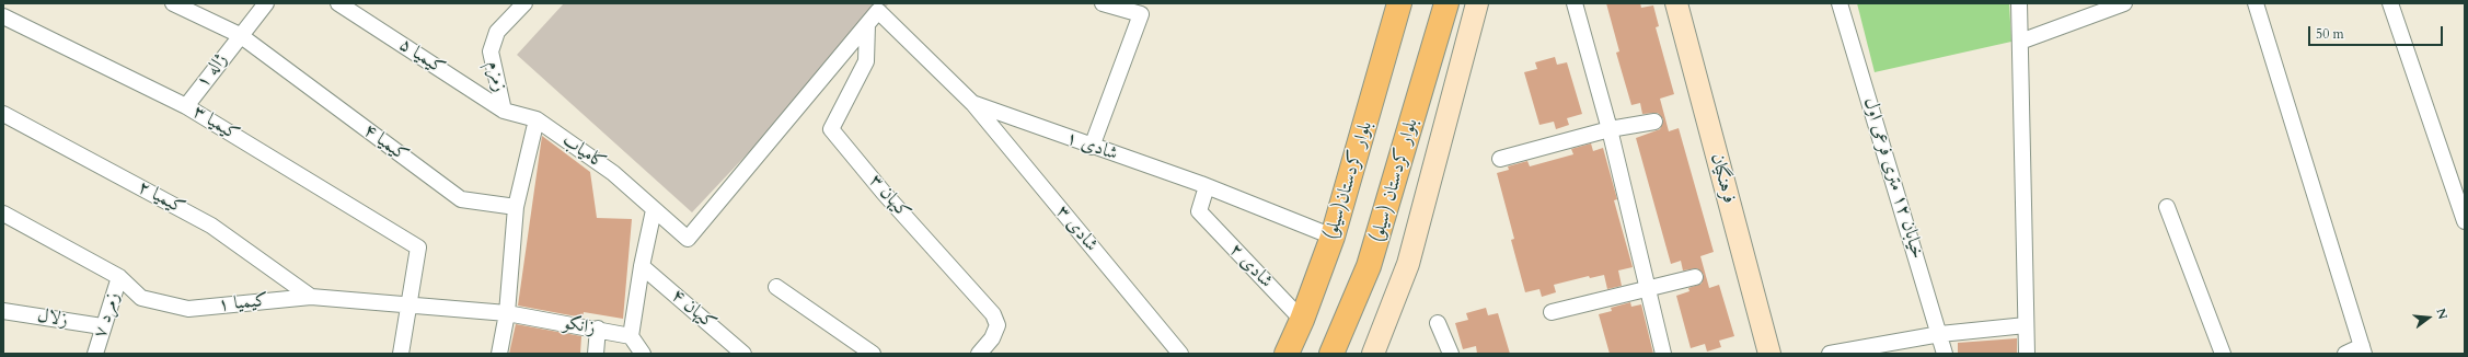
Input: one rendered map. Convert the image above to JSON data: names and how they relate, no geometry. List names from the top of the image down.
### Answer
{
  "streets": {
    "main road": ["بلوار کردستان(سیلو)", "بلوار کردستان (سیلو)"],
    "street": [
      "کیمیا ۵",
      "ژاله ۱",
      "زمزم",
      "کیمیا ۳",
      "کیمیا ۴",
      "شادی ۱",
      "کامیاب",
      "فرهنگیان",
      "خیابان ۱۲ متری فرعی اول",
      "کیهان ۳",
      "کیمیا ۲",
      "شادی ۳",
      "شادی ۲",
      "کیمیا ۱",
      "کیهان ۴",
      "زمرد ۷",
      "زلال",
      "زانکو"
    ]
  },
  "crossings": [
    ["کیمیا ۵", "زمزم"],
    ["کیمیا ۵", "کامیاب"],
    ["ژاله ۱", "کیمیا ۳"],
    ["ژاله ۱", "کیمیا ۴"],
    ["زمزم", "کامیاب"],
    ["کیمیا ۳", "کیمیا ۱"],
    ["شادی ۱", "کامیاب"],
    ["شادی ۱", "بلوار کردستان(سیلو)"],
    ["شادی ۱", "کیهان ۳"],
    ["شادی ۱", "شادی ۳"],
    ["شادی ۱", "شادی ۲"],
    ["کامیاب", "کیهان ۳"],
    ["بلوار کردستان(سیلو)", "شادی ۲"],
    ["کیمیا ۲", "کیمیا ۱"],
    ["کیمیا ۱", "زمرد ۷"],
    ["کیمیا ۱", "زانکو"],
    ["زمرد ۷", "زلال"]
  ],
  "scale_bar": "50 m",
  "north": "right"
}
